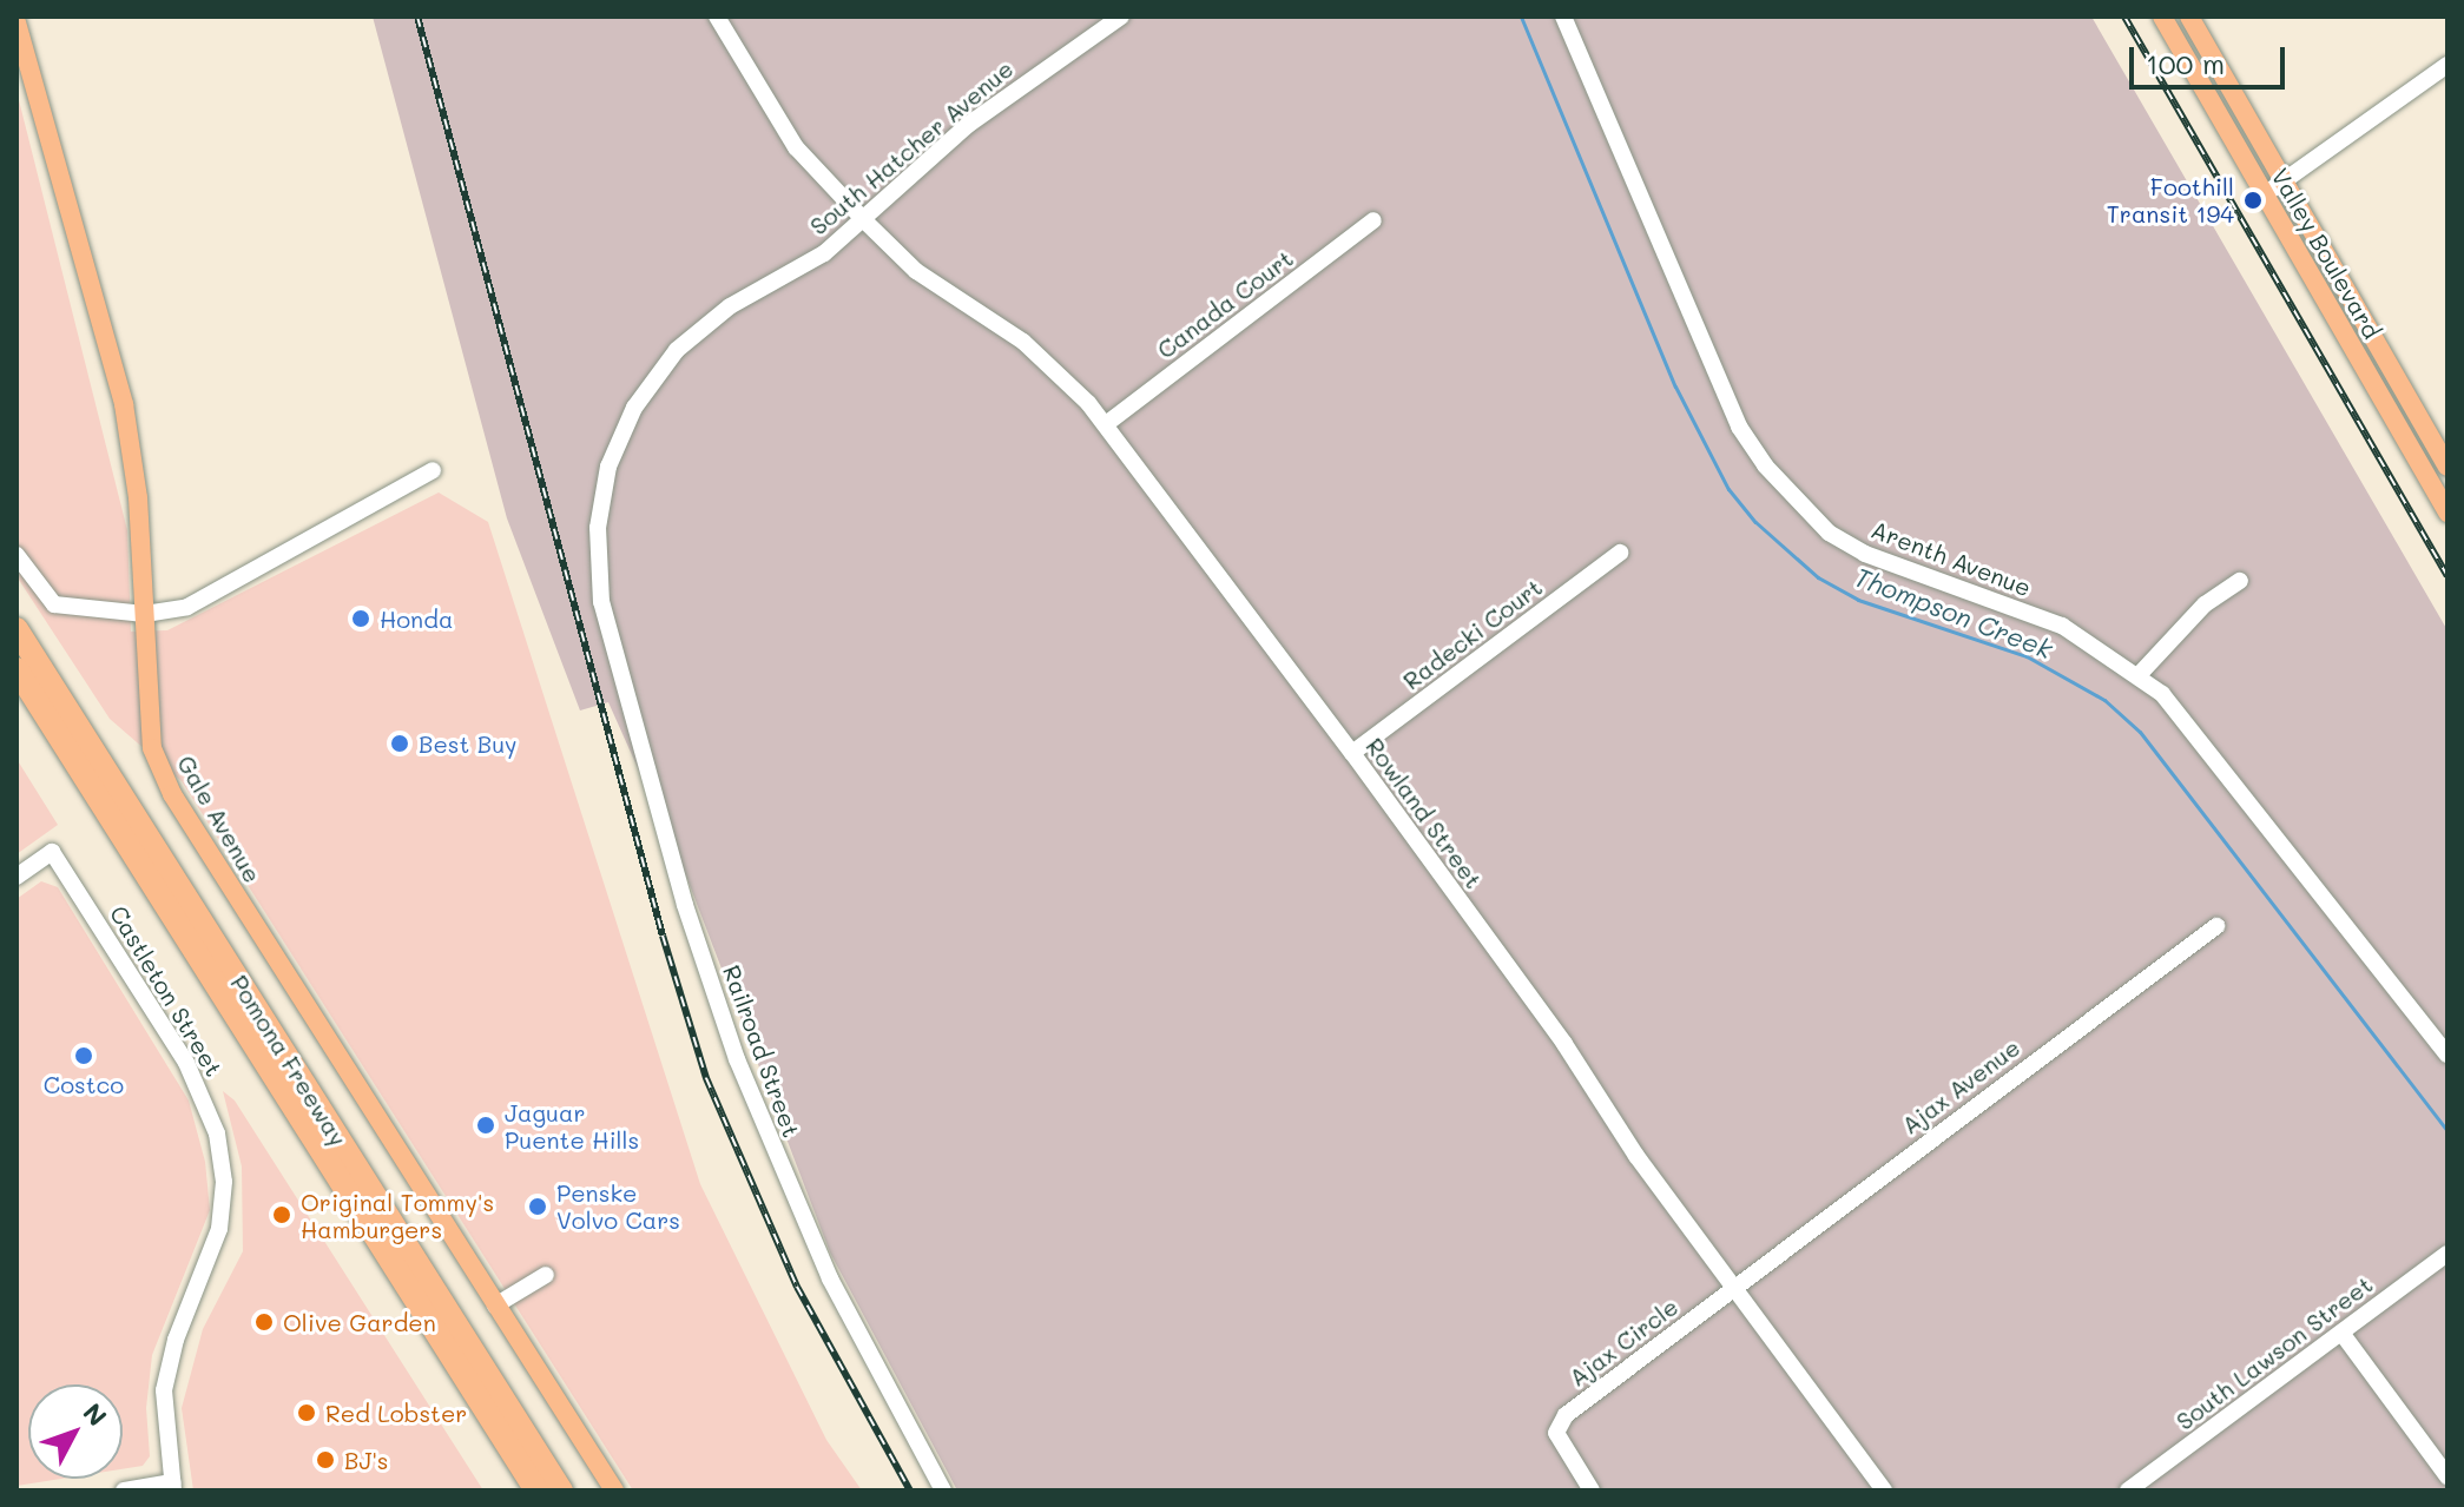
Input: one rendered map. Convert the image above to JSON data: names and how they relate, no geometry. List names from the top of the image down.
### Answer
{
  "streets": {
    "highway": ["Pomona Freeway"],
    "main road": ["Valley Boulevard", "Gale Avenue"],
    "street": [
      "South Hatcher Avenue",
      "Canada Court",
      "Arenth Avenue",
      "Radecki Court",
      "Rowland Street",
      "Castleton Street",
      "Railroad Street",
      "Ajax Avenue",
      "Ajax Circle",
      "South Lawson Street"
    ]
  },
  "crossings": [
    ["South Hatcher Avenue", "Rowland Street"],
    ["South Hatcher Avenue", "Railroad Street"],
    ["Canada Court", "Rowland Street"],
    ["Radecki Court", "Rowland Street"],
    ["Rowland Street", "Ajax Avenue"],
    ["Rowland Street", "Ajax Circle"],
    ["Ajax Avenue", "Ajax Circle"]
  ],
  "water": ["Thompson Creek"],
  "places": [
    "Foothill Transit 194",
    "Honda",
    "Best Buy",
    "Costco",
    "Jaguar Puente Hills",
    "Penske Volvo Cars",
    "Original Tommy's Hamburgers",
    "Olive Garden",
    "Red Lobster",
    "BJ's"
  ],
  "scale_bar": "100 m",
  "north": "top right"
}
